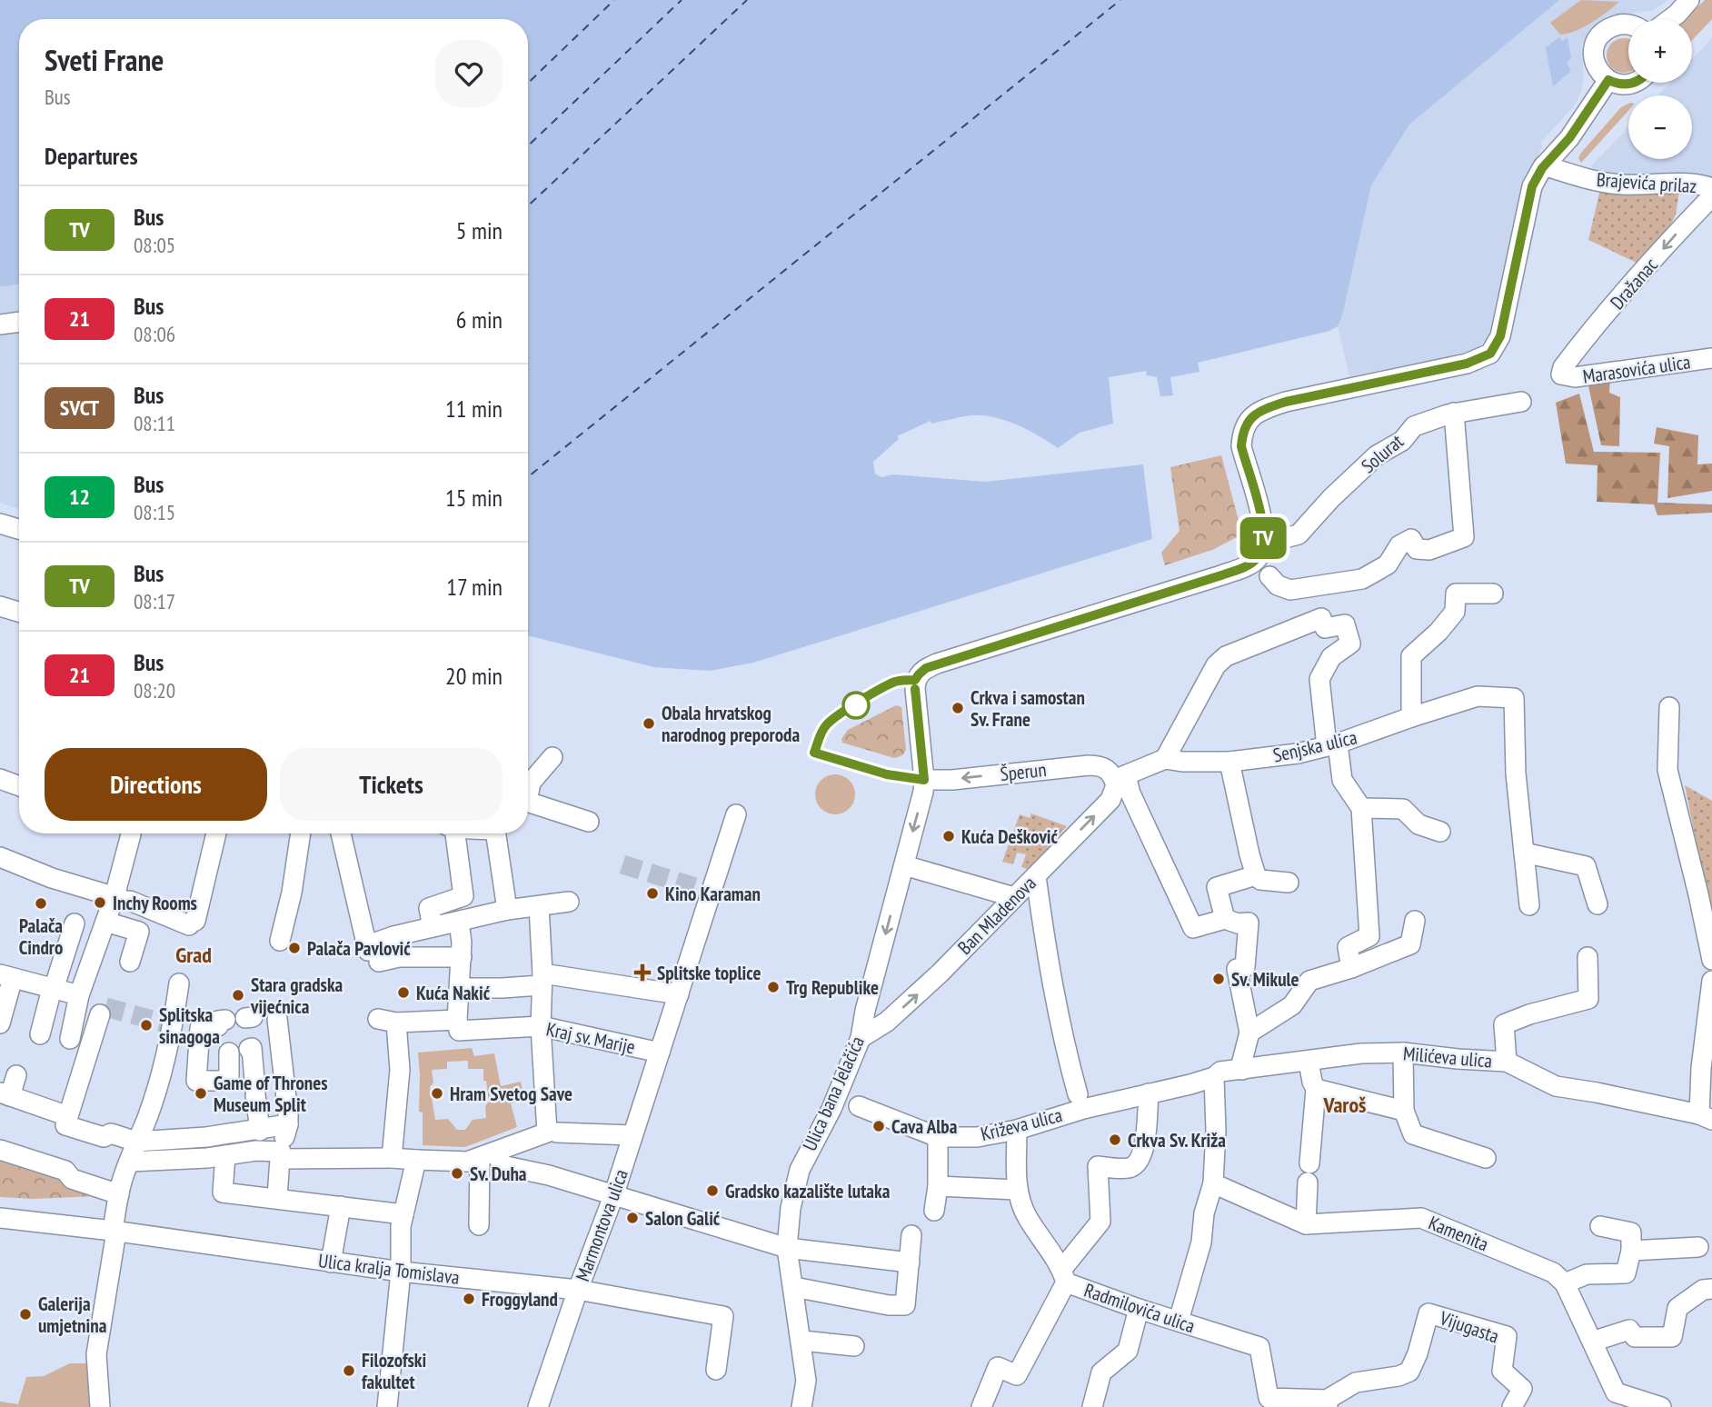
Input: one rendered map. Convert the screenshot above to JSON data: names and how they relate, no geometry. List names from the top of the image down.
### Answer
{
  "streets": {
    "street": [
      "Brajevića prilaz",
      "Dražanac",
      "Marasovića ulica",
      "Solurat",
      "Senjska ulica",
      "Šperun",
      "Ban Mladenova",
      "Kraj sv. Marije",
      "Milićeva ulica",
      "Ulica bana Jelačića",
      "Križeva ulica",
      "Marmontova ulica",
      "Kamenita",
      "Ulica kralja Tomislava",
      "Radmilovića ulica",
      "Vijugasta"
    ]
  },
  "crossings": [
    ["Dražanac", "Marasovića ulica"],
    ["Solurat", "Ulica bana Jelačića"],
    ["Senjska ulica", "Šperun"],
    ["Senjska ulica", "Ban Mladenova"],
    ["Šperun", "Ban Mladenova"],
    ["Šperun", "Ulica bana Jelačića"],
    ["Ban Mladenova", "Ulica bana Jelačića"],
    ["Kraj sv. Marije", "Marmontova ulica"],
    ["Milićeva ulica", "Križeva ulica"],
    ["Križeva ulica", "Radmilovića ulica"],
    ["Marmontova ulica", "Ulica kralja Tomislava"],
    ["Radmilovića ulica", "Vijugasta"]
  ],
  "one_way": ["Ban Mladenova"],
  "districts": ["Grad", "Varoš"],
  "places": {
    "other": [
      "Crkva i samostan Sv. Frane",
      "Obala hrvatskog narodnog preporoda",
      "Kuća Dešković",
      "Kino Karaman",
      "Inchy Rooms",
      "Palača Cindro",
      "Palača Pavlović",
      "Sv. Mikule",
      "Trg Republike",
      "Kuća Nakić",
      "Stara gradska vijećnica",
      "Splitska sinagoga",
      "Game of Thrones Museum Split",
      "Hram Svetog Save",
      "Cava Alba",
      "Crkva Sv. Križa",
      "Sv. Duha",
      "Gradsko kazalište lutaka",
      "Salon Galić",
      "Froggyland",
      "Galerija umjetnina",
      "Filozofski fakultet"
    ],
    "health": ["Splitske toplice"]
  },
  "lines": ["bus line TV"],
  "page": {
    "on_map": "TV",
    "map_buttons": ["+", "−"],
    "heading": [
      ["Sveti Frane", "Bus"],
      "Departures"
    ],
    "list": [
      {
        "mark": "TV",
        "name": "Bus",
        "note": "08:05",
        "value": "5 min"
      },
      {
        "mark": "21",
        "name": "Bus",
        "note": "08:06",
        "value": "6 min"
      },
      {
        "mark": "SVCT",
        "name": "Bus",
        "note": "08:11",
        "value": "11 min"
      },
      {
        "mark": "12",
        "name": "Bus",
        "note": "08:15",
        "value": "15 min"
      },
      {
        "mark": "TV",
        "name": "Bus",
        "note": "08:17",
        "value": "17 min"
      },
      {
        "mark": "21",
        "name": "Bus",
        "note": "08:20",
        "value": "20 min"
      }
    ],
    "buttons": ["Directions", "Tickets"]
  }
}
